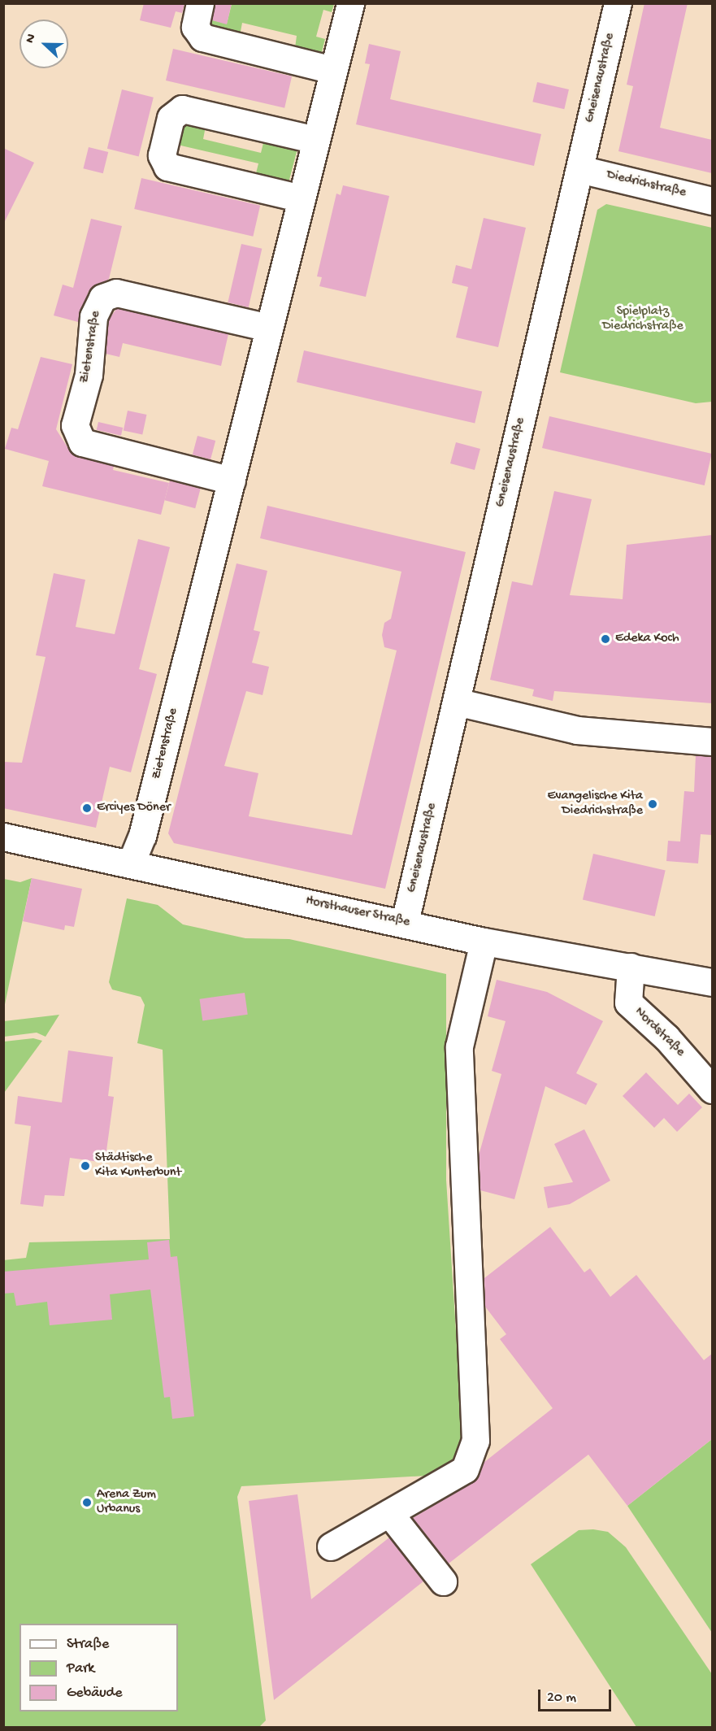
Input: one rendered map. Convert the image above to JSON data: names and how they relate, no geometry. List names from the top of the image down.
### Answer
{
  "streets": {
    "street": [
      "Gneisenaustraße",
      "Diedrichstraße",
      "Zietenstraße",
      "Horsthauser Straße",
      "Nordstraße"
    ]
  },
  "crossings": [
    ["Gneisenaustraße", "Diedrichstraße"],
    ["Gneisenaustraße", "Horsthauser Straße"],
    ["Zietenstraße", "Horsthauser Straße"],
    ["Horsthauser Straße", "Nordstraße"]
  ],
  "parks": ["Spielplatz Diedrichstraße"],
  "places": [
    "Edeka Koch",
    "Evangelische Kita Diedrichstraße",
    "Erciyes Döner",
    "Städtische Kita Kunterbunt",
    "Arena Zum Urbanus"
  ],
  "legend": ["Straße", "Park", "Gebäude"],
  "scale_bar": "20 m",
  "north": "left"
}
